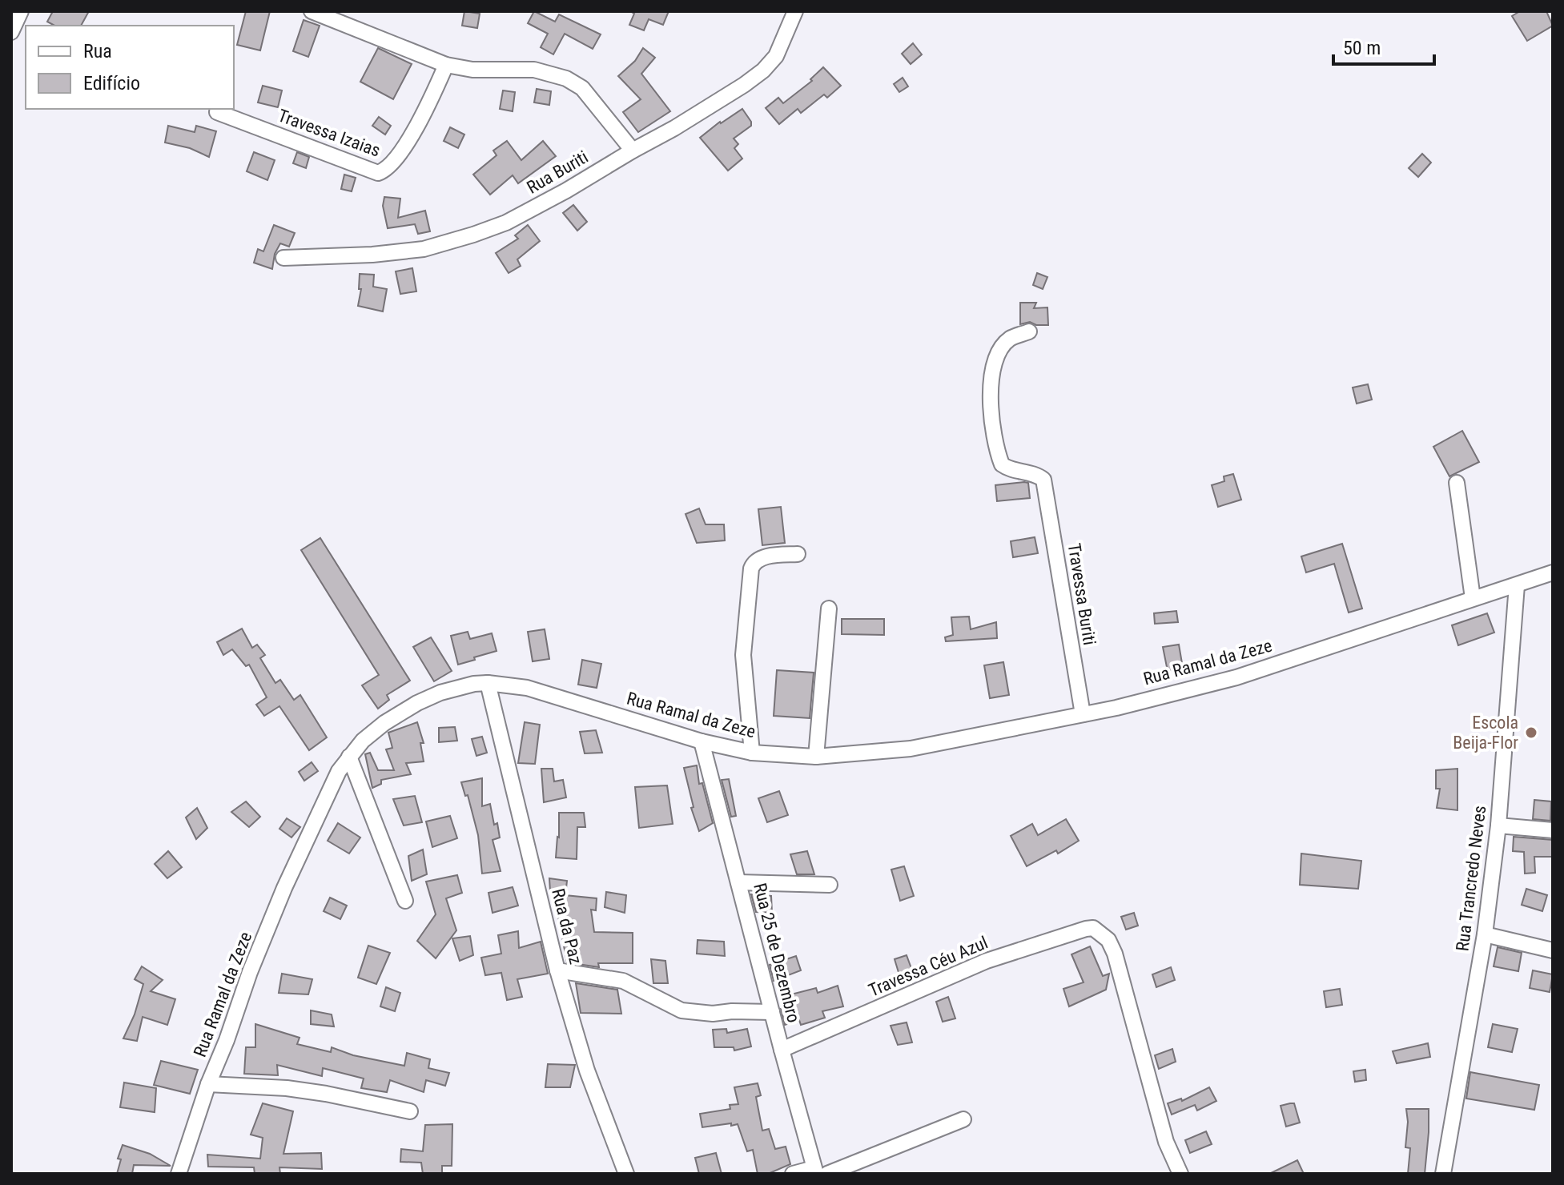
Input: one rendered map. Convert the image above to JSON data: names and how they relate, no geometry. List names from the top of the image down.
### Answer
{
  "streets": {
    "street": [
      "Travessa Izaias",
      "Rua Buriti",
      "Travessa Buriti",
      "Rua Ramal da Zeze",
      "Rua Trancredo Neves",
      "Rua da Paz",
      "Rua 25 de Dezembro",
      "Travessa Céu Azul"
    ]
  },
  "crossings": [
    ["Travessa Buriti", "Rua Ramal da Zeze"],
    ["Rua Ramal da Zeze", "Rua Trancredo Neves"],
    ["Rua Ramal da Zeze", "Rua da Paz"],
    ["Rua Ramal da Zeze", "Rua 25 de Dezembro"],
    ["Rua 25 de Dezembro", "Travessa Céu Azul"]
  ],
  "places": ["Escola Beija-Flor"],
  "legend": ["Rua", "Edifício"],
  "scale_bar": "50 m"
}
